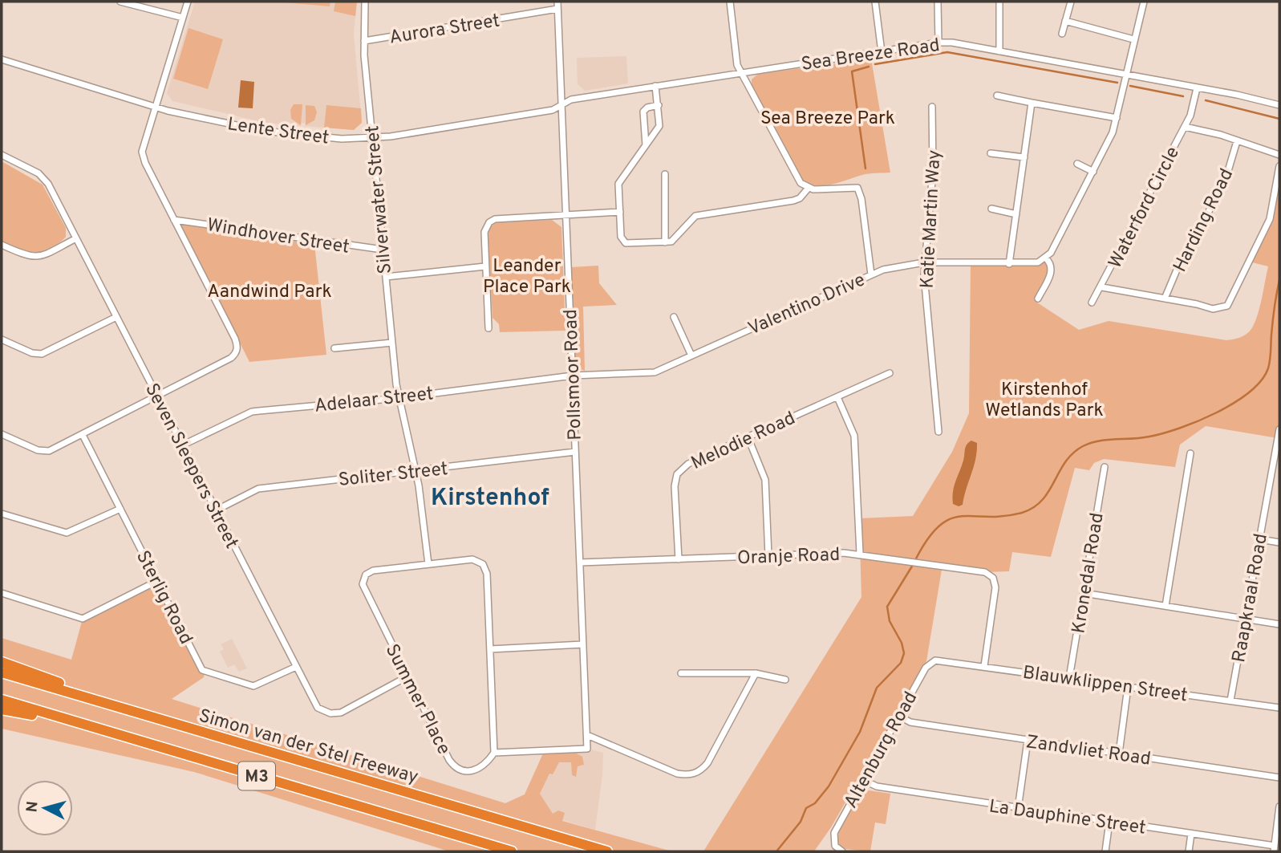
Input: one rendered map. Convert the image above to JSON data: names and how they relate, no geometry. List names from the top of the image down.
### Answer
{
  "streets": {
    "highway": ["Simon van der Stel Freeway", "M3"],
    "street": [
      "Aurora Street",
      "Sea Breeze Road",
      "Lente Street",
      "Silverwater Street",
      "Waterford Circle",
      "Katie Martin Way",
      "Harding Road",
      "Windhover Street",
      "Valentino Drive",
      "Pollsmoor Road",
      "Adelaar Street",
      "Melodie Road",
      "Seven Sleepers Street",
      "Soliter Street",
      "Oranje Road",
      "Kronedal Road",
      "Sterlig Road",
      "Raapkraal Road",
      "Blauwklippen Street",
      "Summer Place",
      "Altenburg Road",
      "Zandvliet Road",
      "La Dauphine Street"
    ]
  },
  "crossings": [
    ["Aurora Street", "Silverwater Street"],
    ["Aurora Street", "Pollsmoor Road"],
    ["Sea Breeze Road", "Lente Street"],
    ["Sea Breeze Road", "Waterford Circle"],
    ["Sea Breeze Road", "Pollsmoor Road"],
    ["Lente Street", "Silverwater Street"],
    ["Lente Street", "Pollsmoor Road"],
    ["Silverwater Street", "Windhover Street"],
    ["Silverwater Street", "Adelaar Street"],
    ["Silverwater Street", "Soliter Street"],
    ["Silverwater Street", "Summer Place"],
    ["Waterford Circle", "Harding Road"],
    ["Katie Martin Way", "Valentino Drive"],
    ["Valentino Drive", "Pollsmoor Road"],
    ["Valentino Drive", "Adelaar Street"],
    ["Pollsmoor Road", "Adelaar Street"],
    ["Pollsmoor Road", "Soliter Street"],
    ["Pollsmoor Road", "Oranje Road"],
    ["Pollsmoor Road", "Summer Place"],
    ["Adelaar Street", "Seven Sleepers Street"],
    ["Melodie Road", "Oranje Road"],
    ["Seven Sleepers Street", "Soliter Street"],
    ["Seven Sleepers Street", "Sterlig Road"],
    ["Seven Sleepers Street", "Summer Place"],
    ["Oranje Road", "Blauwklippen Street"],
    ["Kronedal Road", "Blauwklippen Street"],
    ["Raapkraal Road", "Blauwklippen Street"],
    ["Blauwklippen Street", "Altenburg Road"],
    ["Altenburg Road", "Zandvliet Road"],
    ["Altenburg Road", "La Dauphine Street"]
  ],
  "districts": ["Kirstenhof"],
  "parks": [
    "Sea Breeze Park",
    "Leander Place Park",
    "Aandwind Park",
    "Kirstenhof Wetlands Park"
  ],
  "north": "left"
}
